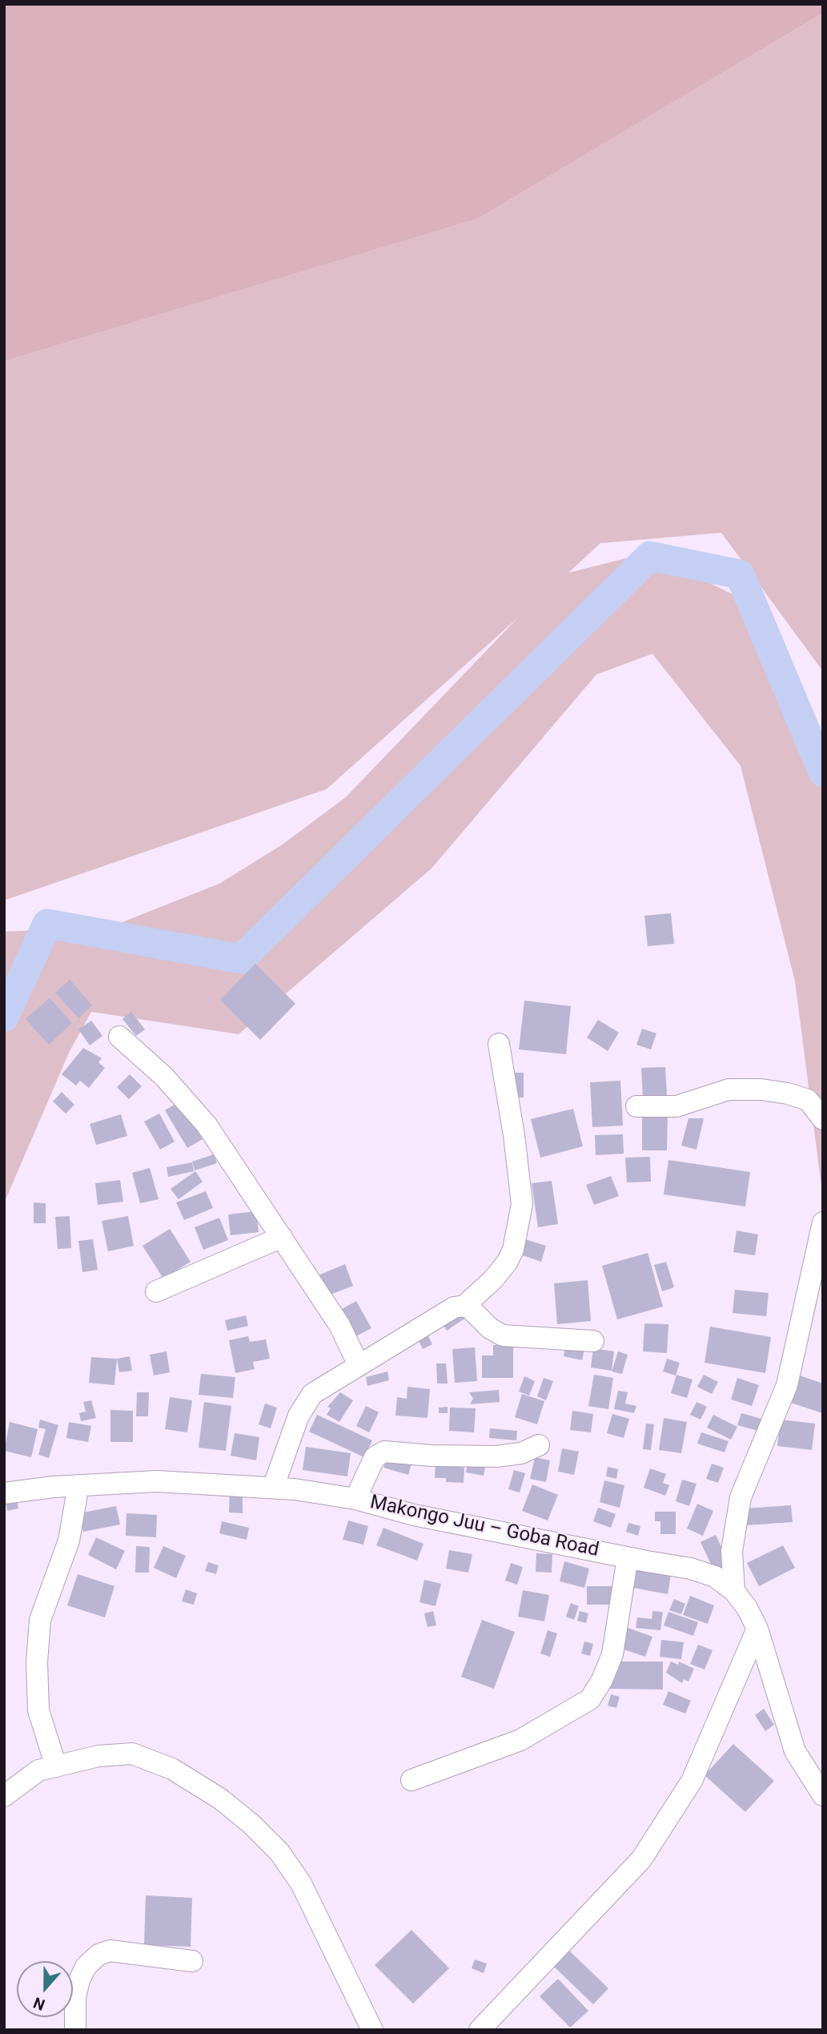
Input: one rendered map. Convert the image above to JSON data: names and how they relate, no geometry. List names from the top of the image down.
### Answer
{
  "streets": {
    "street": ["Makongo Juu – Goba Road"]
  },
  "north": "bottom"
}
